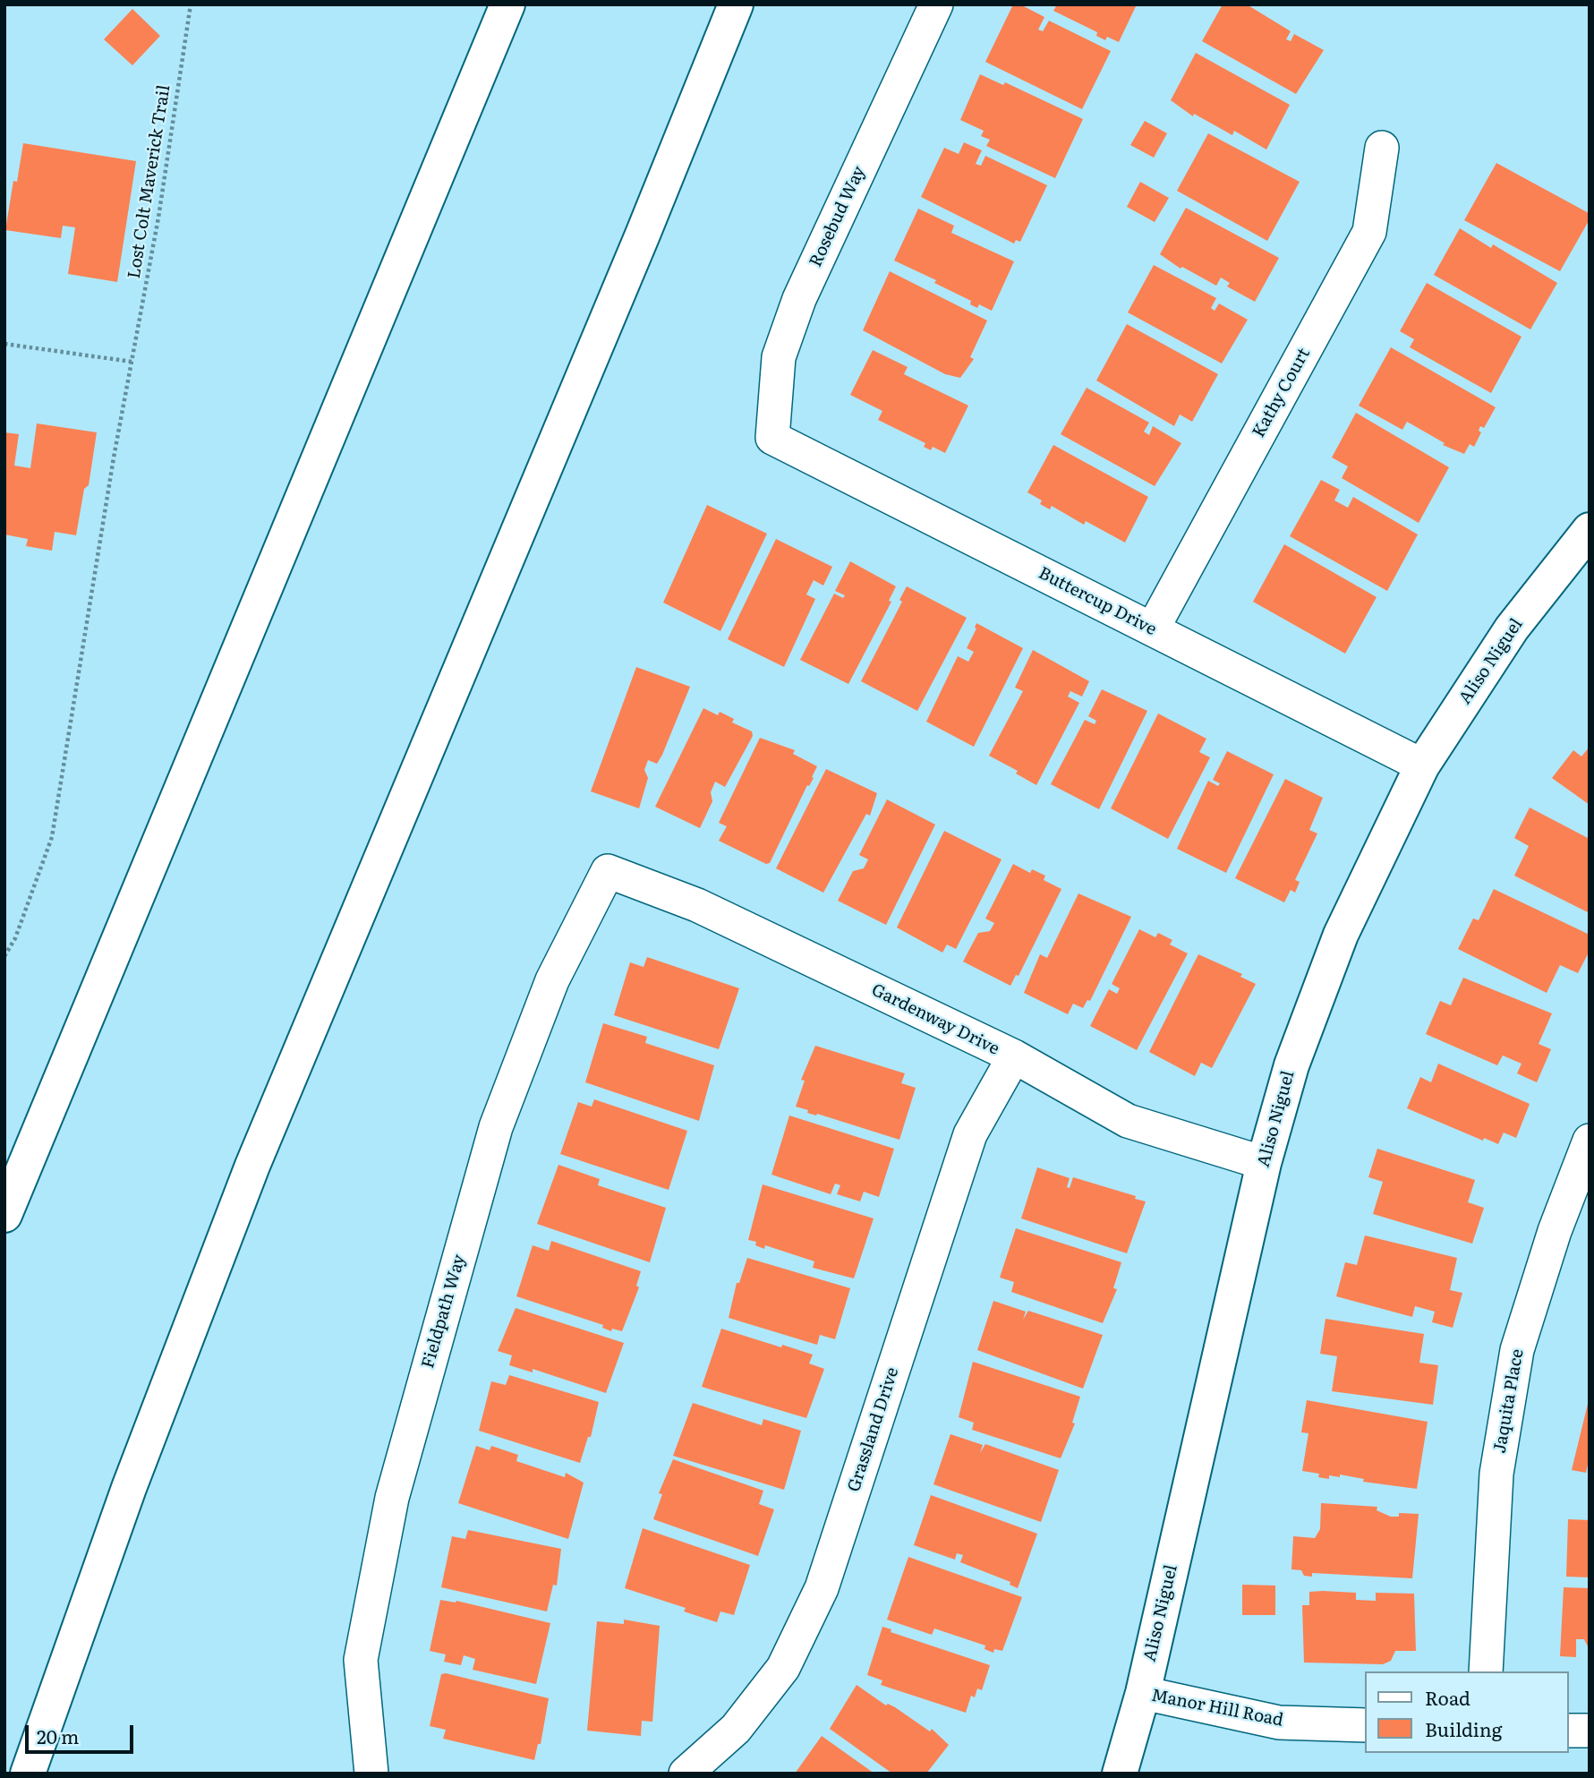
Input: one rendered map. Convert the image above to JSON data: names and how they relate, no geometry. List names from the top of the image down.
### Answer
{
  "streets": {
    "main road": ["Aliso Niguel"],
    "street": [
      "Rosebud Way",
      "Kathy Court",
      "Buttercup Drive",
      "Gardenway Drive",
      "Fieldpath Way",
      "Jaquita Place",
      "Grassland Drive",
      "Manor Hill Road"
    ],
    "path": ["Lost Colt Maverick Trail"]
  },
  "crossings": [
    ["Rosebud Way", "Buttercup Drive"],
    ["Kathy Court", "Buttercup Drive"],
    ["Buttercup Drive", "Aliso Niguel"],
    ["Aliso Niguel", "Gardenway Drive"],
    ["Aliso Niguel", "Manor Hill Road"],
    ["Gardenway Drive", "Fieldpath Way"],
    ["Gardenway Drive", "Grassland Drive"]
  ],
  "legend": ["Road", "Building"],
  "scale_bar": "20 m"
}
